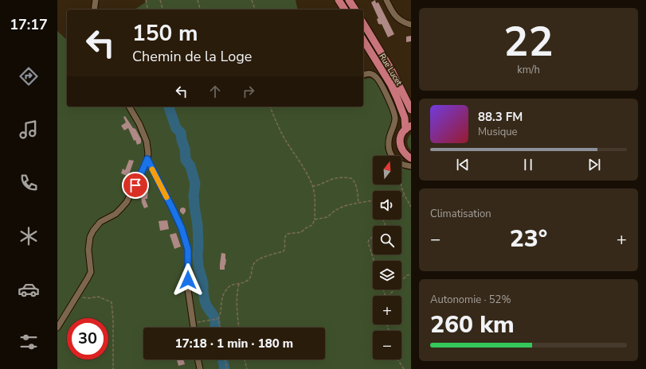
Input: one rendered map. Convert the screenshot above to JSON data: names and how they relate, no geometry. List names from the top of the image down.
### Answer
{
  "streets": {
    "main road": ["Rue Lucet"]
  },
  "north": "top",
  "page": {
    "tabs": "17:17",
    "tile": [
      ["22", "km/h"],
      "Climatisation",
      ["Autonomie · 52%", "260 km"]
    ],
    "turn": ["150 m", "Chemin de la Loge"],
    "song": ["88.3 FM", "Musique"],
    "map_buttons": ["+", "−"],
    "heat": ["−", "23°", "+"],
    "limit": "30",
    "trip": "17:18 · 1 min · 180 m"
  }
}
